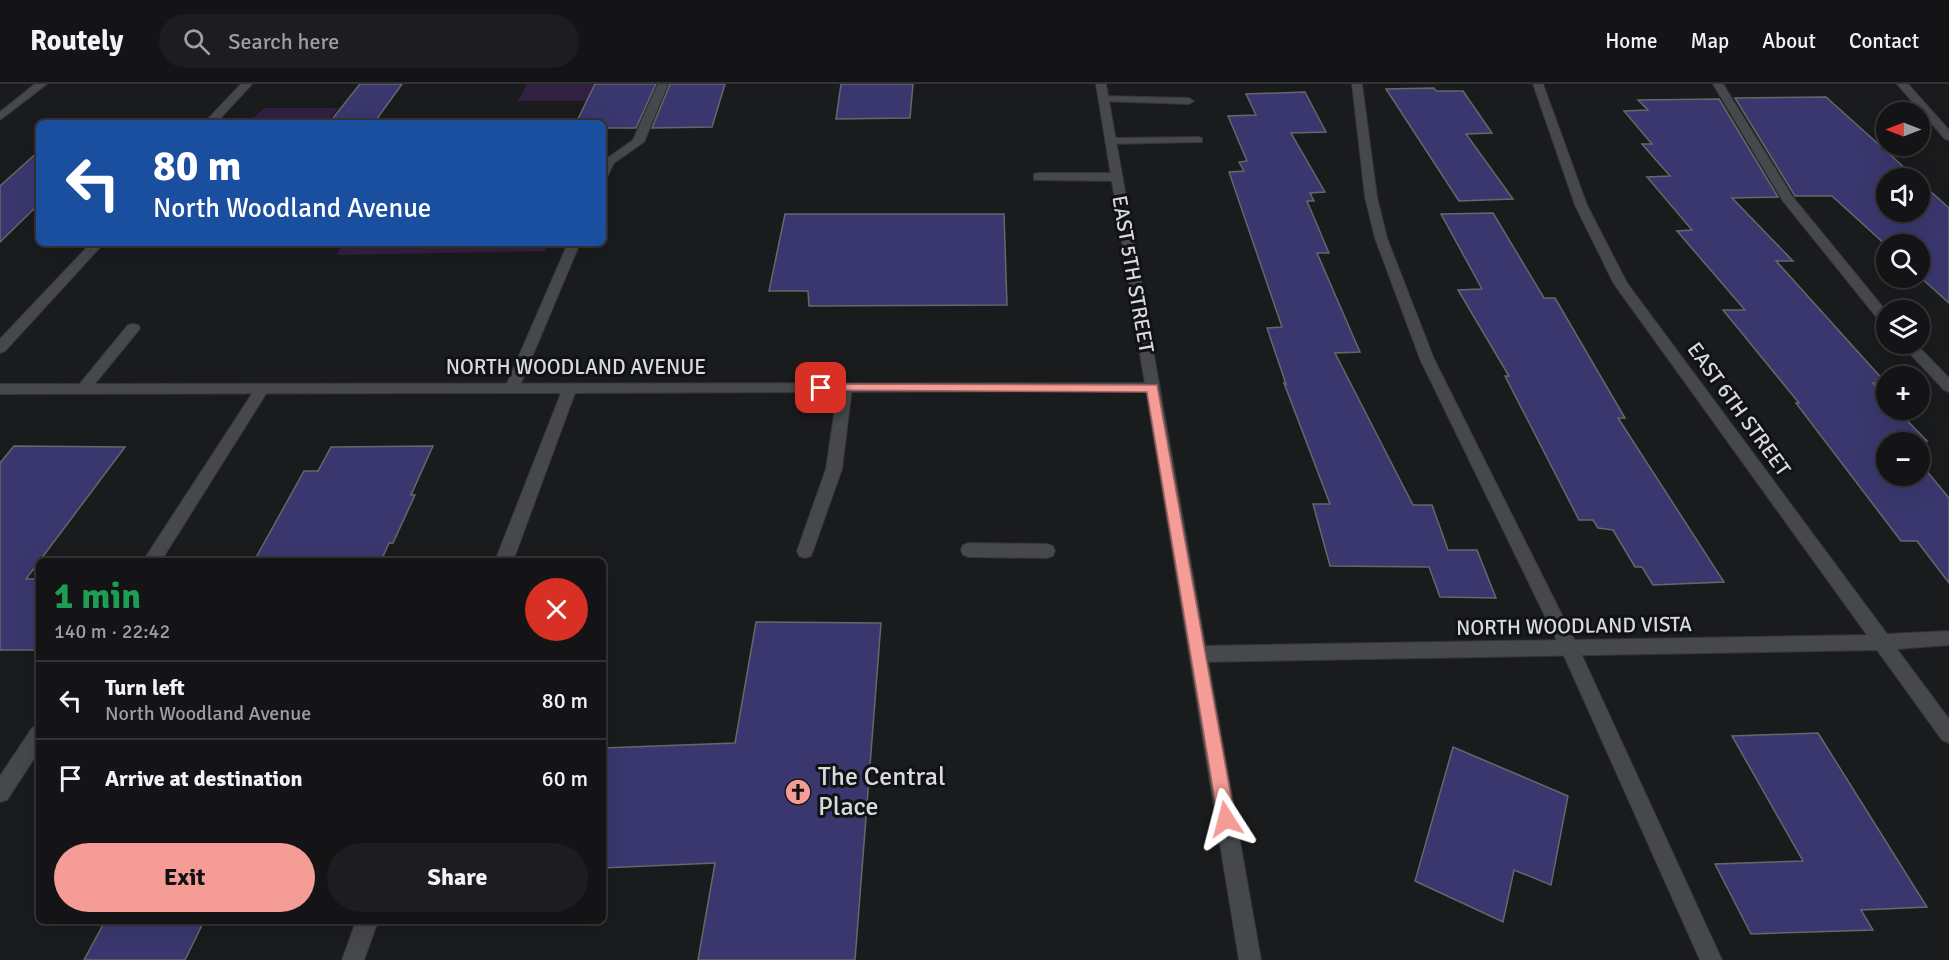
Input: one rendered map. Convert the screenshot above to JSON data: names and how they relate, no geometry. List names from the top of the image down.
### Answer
{
  "streets": {
    "street": [
      "EAST 5TH STREET",
      "NORTH WOODLAND AVENUE",
      "EAST 6TH STREET",
      "NORTH WOODLAND VISTA"
    ]
  },
  "crossings": [
    ["EAST 5TH STREET", "NORTH WOODLAND AVENUE"],
    ["EAST 5TH STREET", "NORTH WOODLAND VISTA"],
    ["EAST 6TH STREET", "NORTH WOODLAND VISTA"]
  ],
  "places": {
    "church": ["The Central Place"]
  },
  "north": "left",
  "page": {
    "header": "Routely",
    "search": "Search here",
    "nav": [
      "Home",
      "Map",
      "About",
      "Contact"
    ],
    "map_buttons": ["+", "−"],
    "turn": ["80 m", "North Woodland Avenue"],
    "heading": ["1 min", "140 m · 22:42"],
    "list": [
      {
        "name": "Turn left",
        "note": "North Woodland Avenue",
        "value": "80 m"
      },
      {
        "name": "Arrive at destination",
        "value": "60 m"
      }
    ],
    "buttons": ["Exit", "Share"]
  }
}
